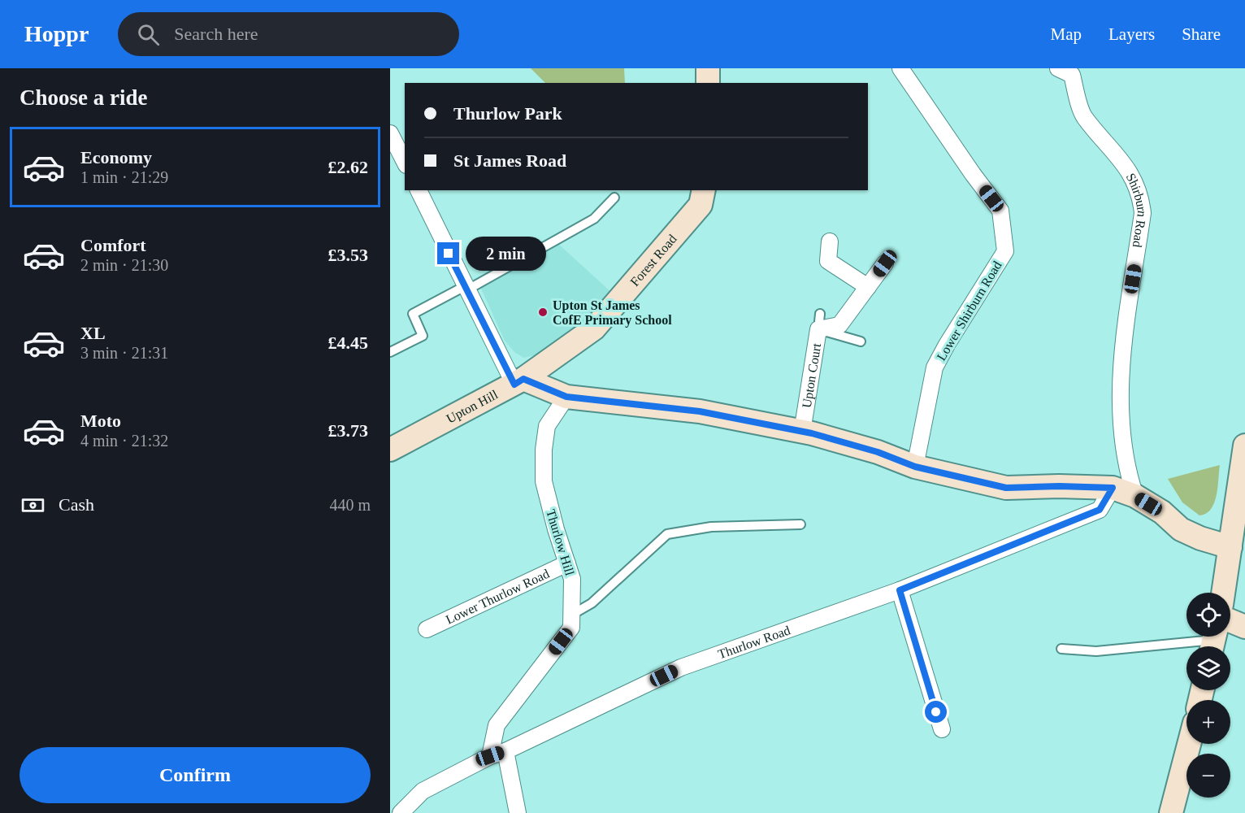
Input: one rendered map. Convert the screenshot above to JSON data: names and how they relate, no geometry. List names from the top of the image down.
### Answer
{
  "streets": {
    "street": [
      "Shirburn Road",
      "Forest Road",
      "Lower Shirburn Road",
      "Upton Court",
      "Upton Hill",
      "Thurlow Hill",
      "Lower Thurlow Road",
      "Thurlow Road"
    ]
  },
  "crossings": [
    ["Forest Road", "Upton Hill"],
    ["Thurlow Hill", "Lower Thurlow Road"],
    ["Thurlow Hill", "Thurlow Road"]
  ],
  "places": ["Upton St James CofE Primary School"],
  "page": {
    "header": "Hoppr",
    "search": "Search here",
    "nav": ["Map", "Layers", "Share"],
    "heading": "Choose a ride",
    "banner": ["Thurlow Park", "St James Road"],
    "list": [
      {
        "name": "Economy",
        "note": "1 min · 21:29",
        "value": "£2.62"
      },
      {
        "name": "Comfort",
        "note": "2 min · 21:30",
        "value": "£3.53"
      },
      {
        "name": "XL",
        "note": "3 min · 21:31",
        "value": "£4.45"
      },
      {
        "name": "Moto",
        "note": "4 min · 21:32",
        "value": "£3.73"
      }
    ],
    "bubble": "2 min",
    "pay": ["Cash", "440 m"],
    "map_buttons": ["+", "−"],
    "buttons": "Confirm"
  }
}
